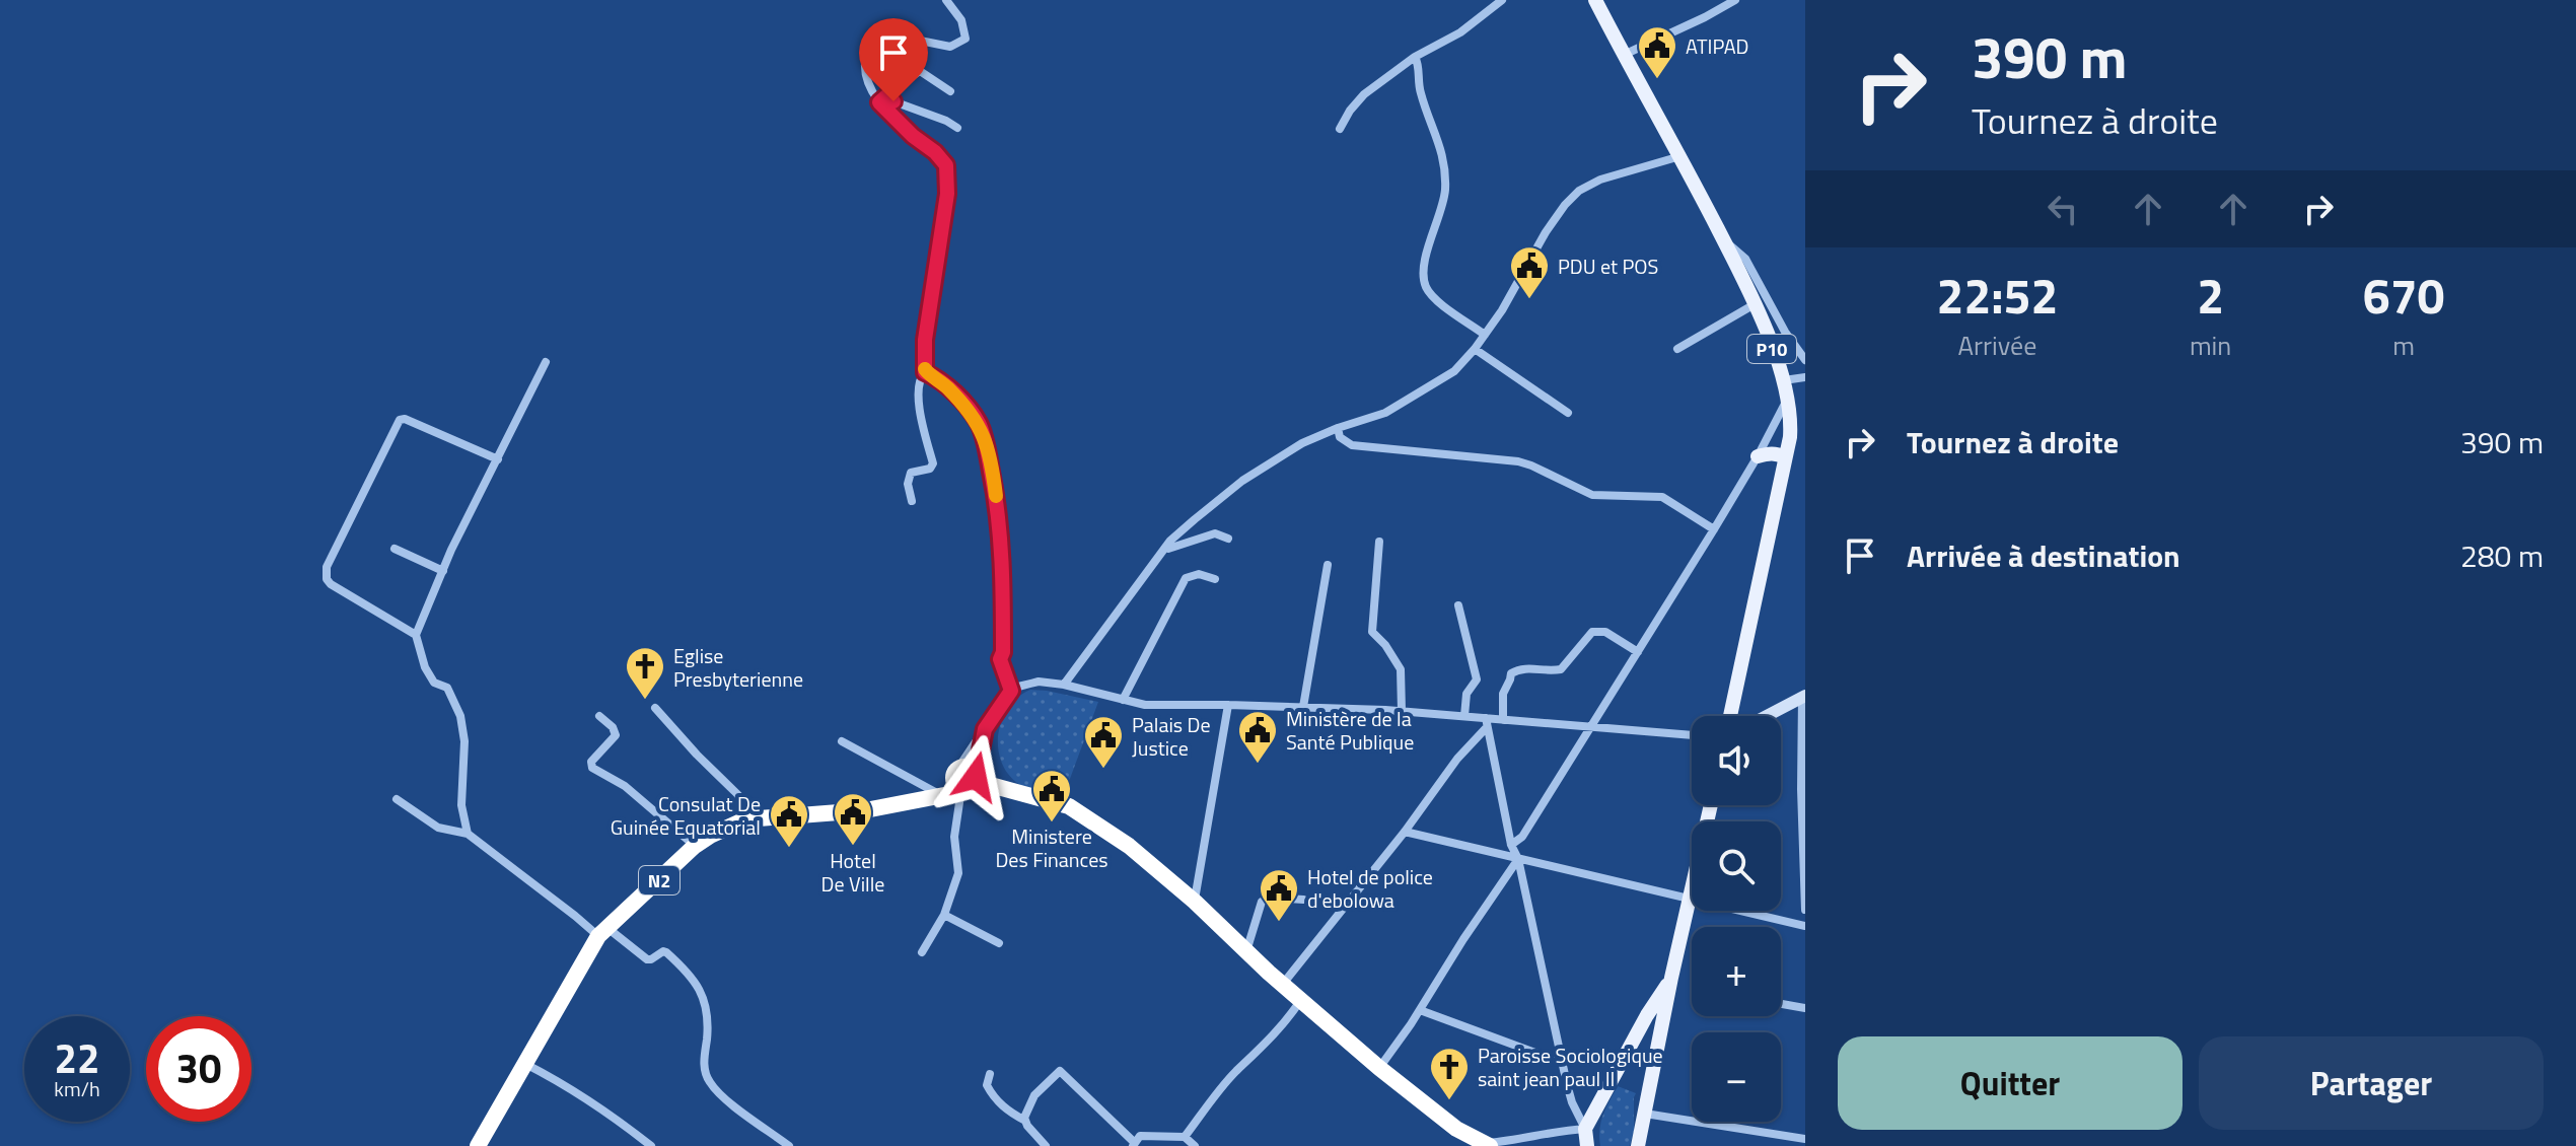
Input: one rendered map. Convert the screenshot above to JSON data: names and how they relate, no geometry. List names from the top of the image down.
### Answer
{
  "streets": {
    "highway": ["N2"],
    "main road": ["P10"]
  },
  "places": {
    "public building": [
      "ATIPAD",
      "PDU et POS",
      "Ministère de la Santé Publique",
      "Palais De Justice",
      "Ministere Des Finances",
      "Hotel De Ville",
      "Consulat De Guinée Equatorial",
      "Hotel de police d'ebolowa"
    ],
    "church": ["Eglise Presbyterienne", "Paroisse Sociologique saint jean paul II"]
  },
  "page": {
    "turn": ["390 m", "Tournez à droite"],
    "eta": [
      "22:52",
      "Arrivée",
      "2",
      "min",
      "670",
      "m"
    ],
    "list": [
      {
        "name": "Tournez à droite",
        "value": "390 m"
      },
      {
        "name": "Arrivée à destination",
        "value": "280 m"
      }
    ],
    "map_buttons": ["+", "−"],
    "speed": "22 km/h",
    "limit": "30",
    "buttons": ["Quitter", "Partager"]
  }
}
